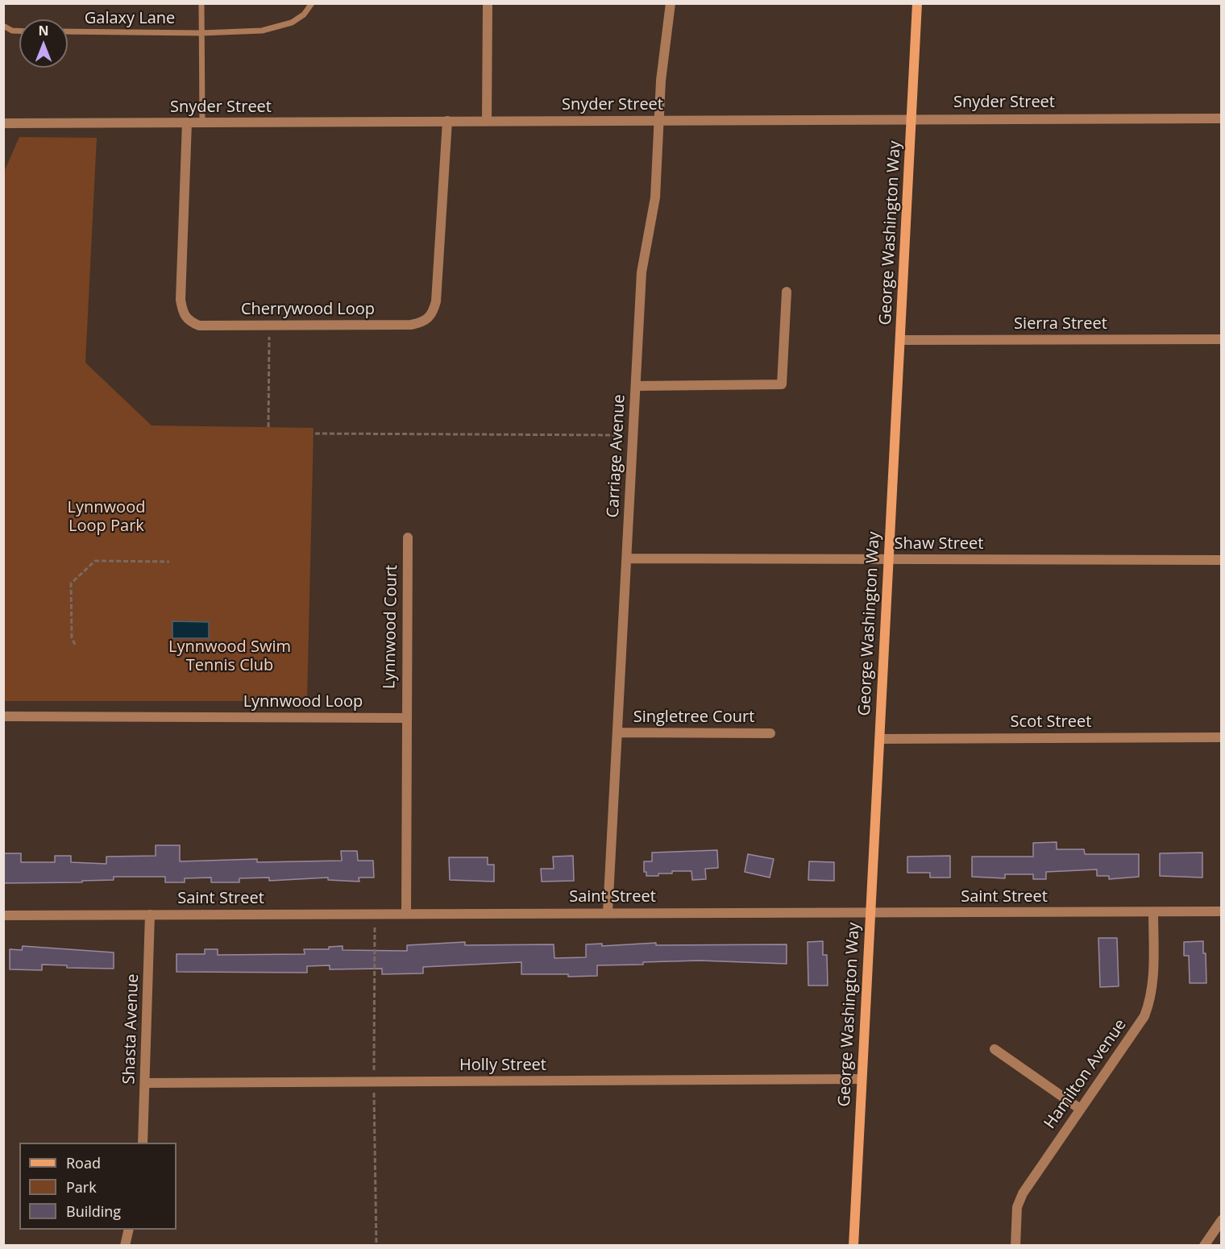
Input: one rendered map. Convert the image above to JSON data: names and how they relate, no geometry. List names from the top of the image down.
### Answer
{
  "streets": {
    "main road": ["George Washington Way"],
    "street": [
      "Snyder Street",
      "Cherrywood Loop",
      "Sierra Street",
      "Carriage Avenue",
      "Shaw Street",
      "Lynnwood Court",
      "Lynnwood Loop",
      "Singletree Court",
      "Scot Street",
      "Saint Street",
      "Shasta Avenue",
      "Holly Street",
      "Hamilton Avenue"
    ],
    "lane": ["Galaxy Lane"]
  },
  "crossings": [
    ["Snyder Street", "George Washington Way"],
    ["Snyder Street", "Cherrywood Loop"],
    ["Snyder Street", "Carriage Avenue"],
    ["George Washington Way", "Sierra Street"],
    ["George Washington Way", "Shaw Street"],
    ["George Washington Way", "Scot Street"],
    ["George Washington Way", "Saint Street"],
    ["George Washington Way", "Holly Street"],
    ["Carriage Avenue", "Shaw Street"],
    ["Carriage Avenue", "Singletree Court"],
    ["Carriage Avenue", "Saint Street"],
    ["Lynnwood Court", "Lynnwood Loop"],
    ["Saint Street", "Shasta Avenue"],
    ["Saint Street", "Hamilton Avenue"],
    ["Shasta Avenue", "Holly Street"]
  ],
  "parks": ["Lynnwood Loop Park", "Lynnwood Swim Tennis Club"],
  "legend": ["Road", "Park", "Building"],
  "north": "top"
}
